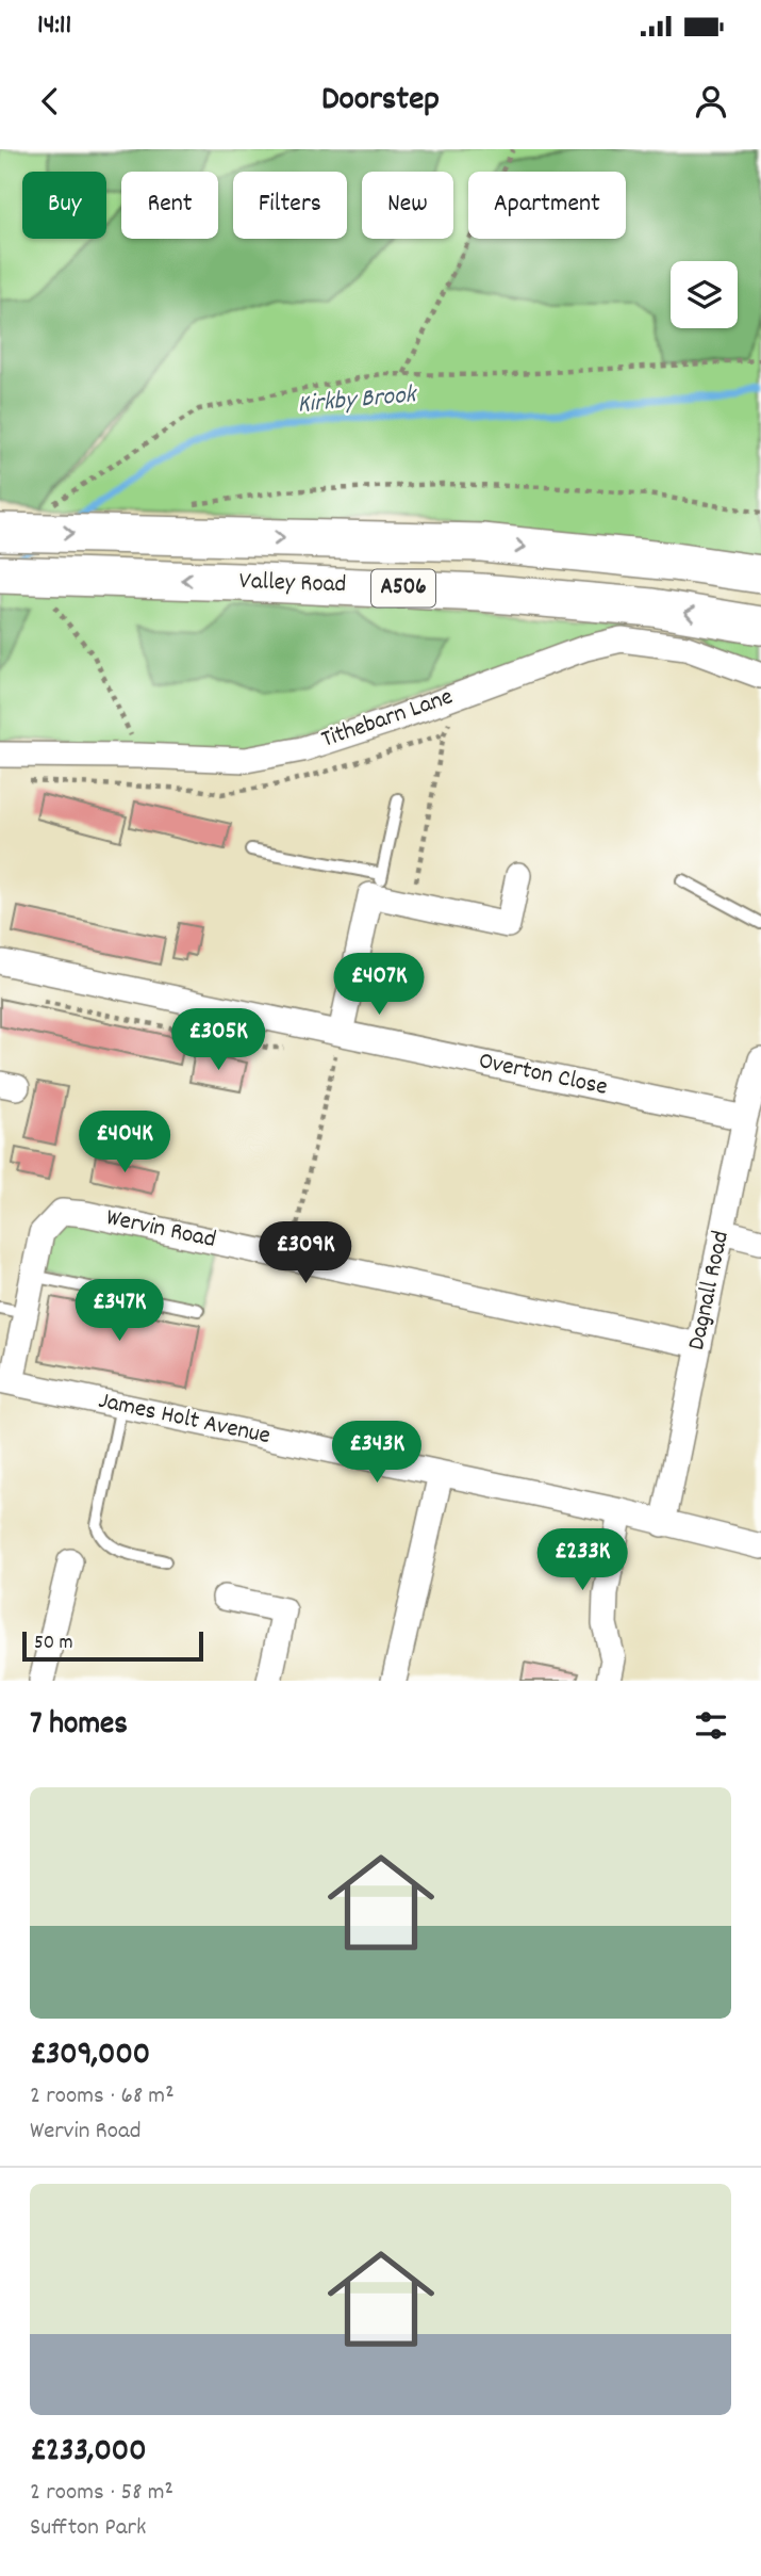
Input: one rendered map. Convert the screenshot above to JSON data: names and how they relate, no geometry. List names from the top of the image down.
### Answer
{
  "streets": {
    "main road": ["Valley Road", "A506"],
    "street": [
      "Tithebarn Lane",
      "Overton Close",
      "Wervin Road",
      "Dagnall Road",
      "James Holt Avenue"
    ]
  },
  "crossings": [
    ["Overton Close", "Dagnall Road"],
    ["Wervin Road", "Dagnall Road"],
    ["Wervin Road", "James Holt Avenue"],
    ["Dagnall Road", "James Holt Avenue"]
  ],
  "water": ["Kirkby Brook"],
  "scale_bar": "50 m",
  "page": {
    "status": "14:11",
    "header": "Doorstep",
    "chip": [
      "Buy",
      "Rent",
      "Filters",
      "New",
      "Apartment"
    ],
    "price": [
      "£407K",
      "£305K",
      "£404K",
      "£309K",
      "£347K",
      "£343K",
      "£233K"
    ],
    "scale": "50 m",
    "heading": "7 homes",
    "list": [
      {
        "name": "£309,000",
        "note": "2 rooms · 68 m² · Wervin Road"
      },
      {
        "name": "£233,000",
        "note": "2 rooms · 58 m² · Suffton Park"
      }
    ]
  }
}
